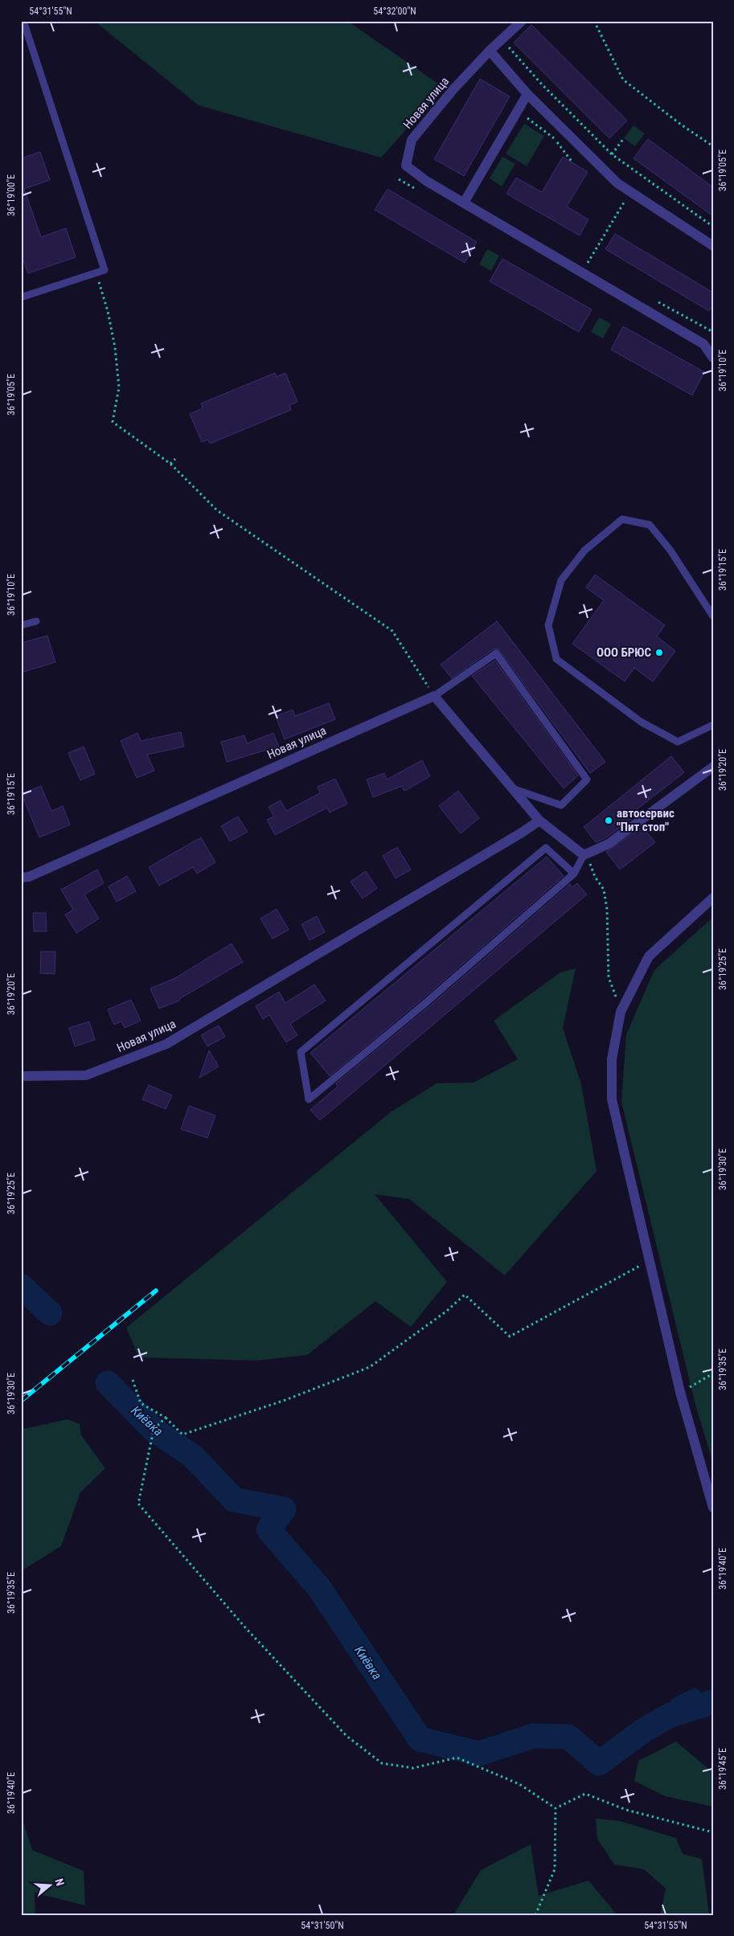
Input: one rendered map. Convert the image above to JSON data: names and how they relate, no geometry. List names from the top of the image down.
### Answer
{
  "streets": {
    "street": ["Новая улица"]
  },
  "water": ["Киёвка"],
  "places": ["ООО БРЮС", "автосервис \"Пит стоп\""],
  "north": "right",
  "coordinates": [
    "54°31'55\"N",
    "54°32'00\"N",
    "36°19'05\"E",
    "36°19'00\"E",
    "36°19'10\"E",
    "36°19'15\"E",
    "36°19'20\"E",
    "36°19'25\"E",
    "36°19'30\"E",
    "36°19'35\"E",
    "36°19'40\"E",
    "36°19'45\"E",
    "54°31'50\"N"
  ]
}
